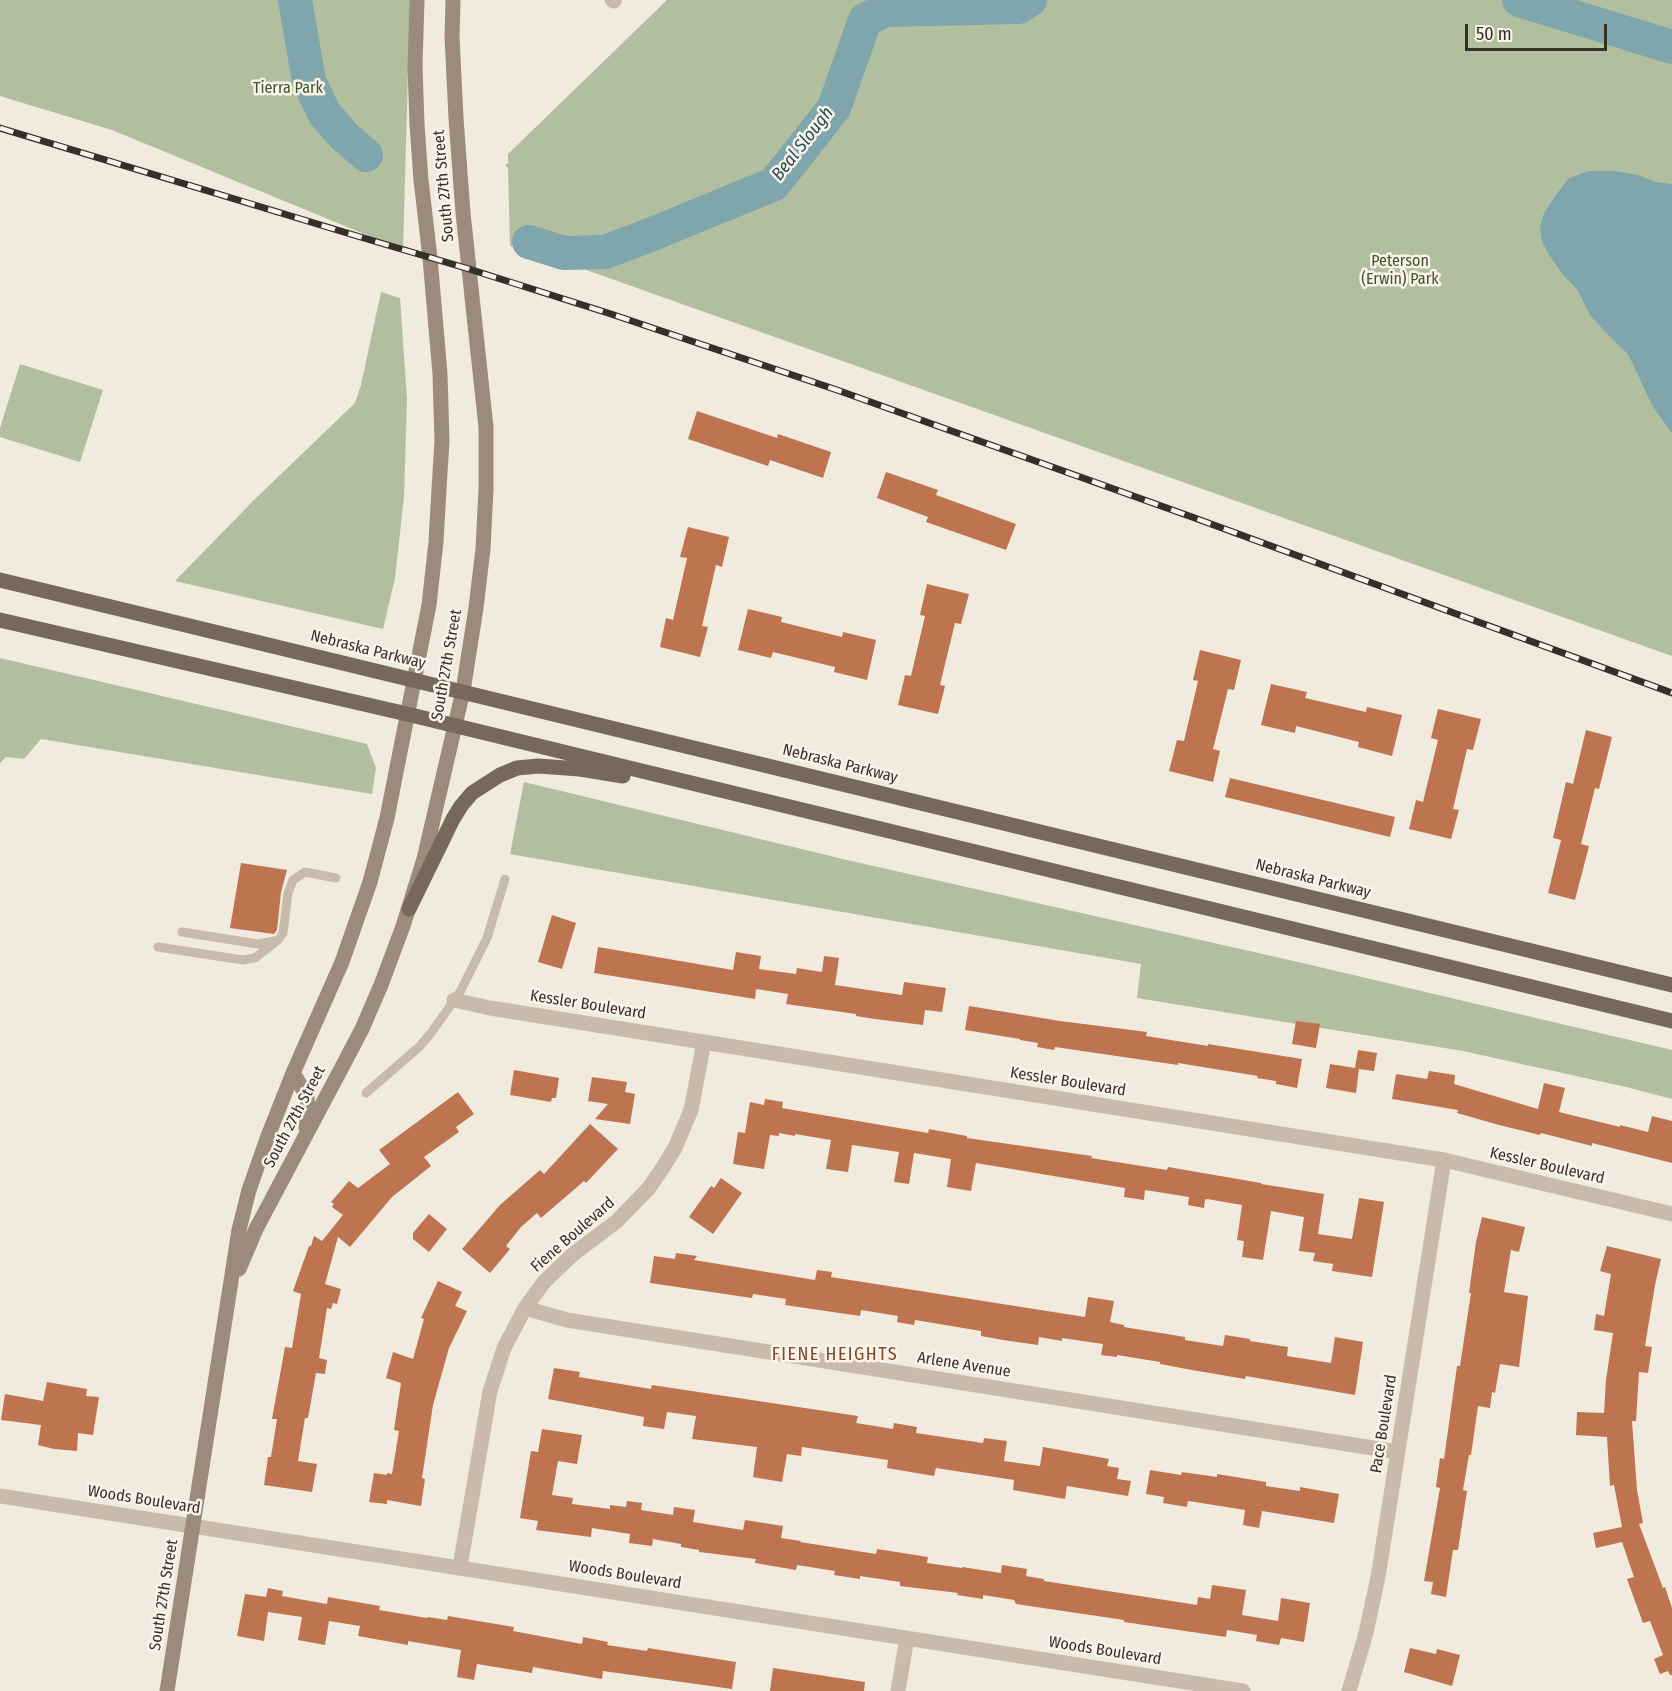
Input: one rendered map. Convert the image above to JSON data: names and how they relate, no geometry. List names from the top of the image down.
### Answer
{
  "streets": {
    "main road": ["South 27th Street", "Nebraska Parkway"],
    "street": [
      "Kessler Boulevard",
      "Fiene Boulevard",
      "Arlene Avenue",
      "Pace Boulevard",
      "Woods Boulevard"
    ]
  },
  "crossings": [
    ["South 27th Street", "Nebraska Parkway"],
    ["South 27th Street", "Woods Boulevard"],
    ["Kessler Boulevard", "Fiene Boulevard"],
    ["Kessler Boulevard", "Pace Boulevard"],
    ["Fiene Boulevard", "Arlene Avenue"],
    ["Fiene Boulevard", "Woods Boulevard"],
    ["Arlene Avenue", "Pace Boulevard"]
  ],
  "districts": ["FIENE HEIGHTS"],
  "water": ["Beal Slough"],
  "parks": ["Tierra Park", "Peterson (Erwin) Park"],
  "scale_bar": "50 m"
}
